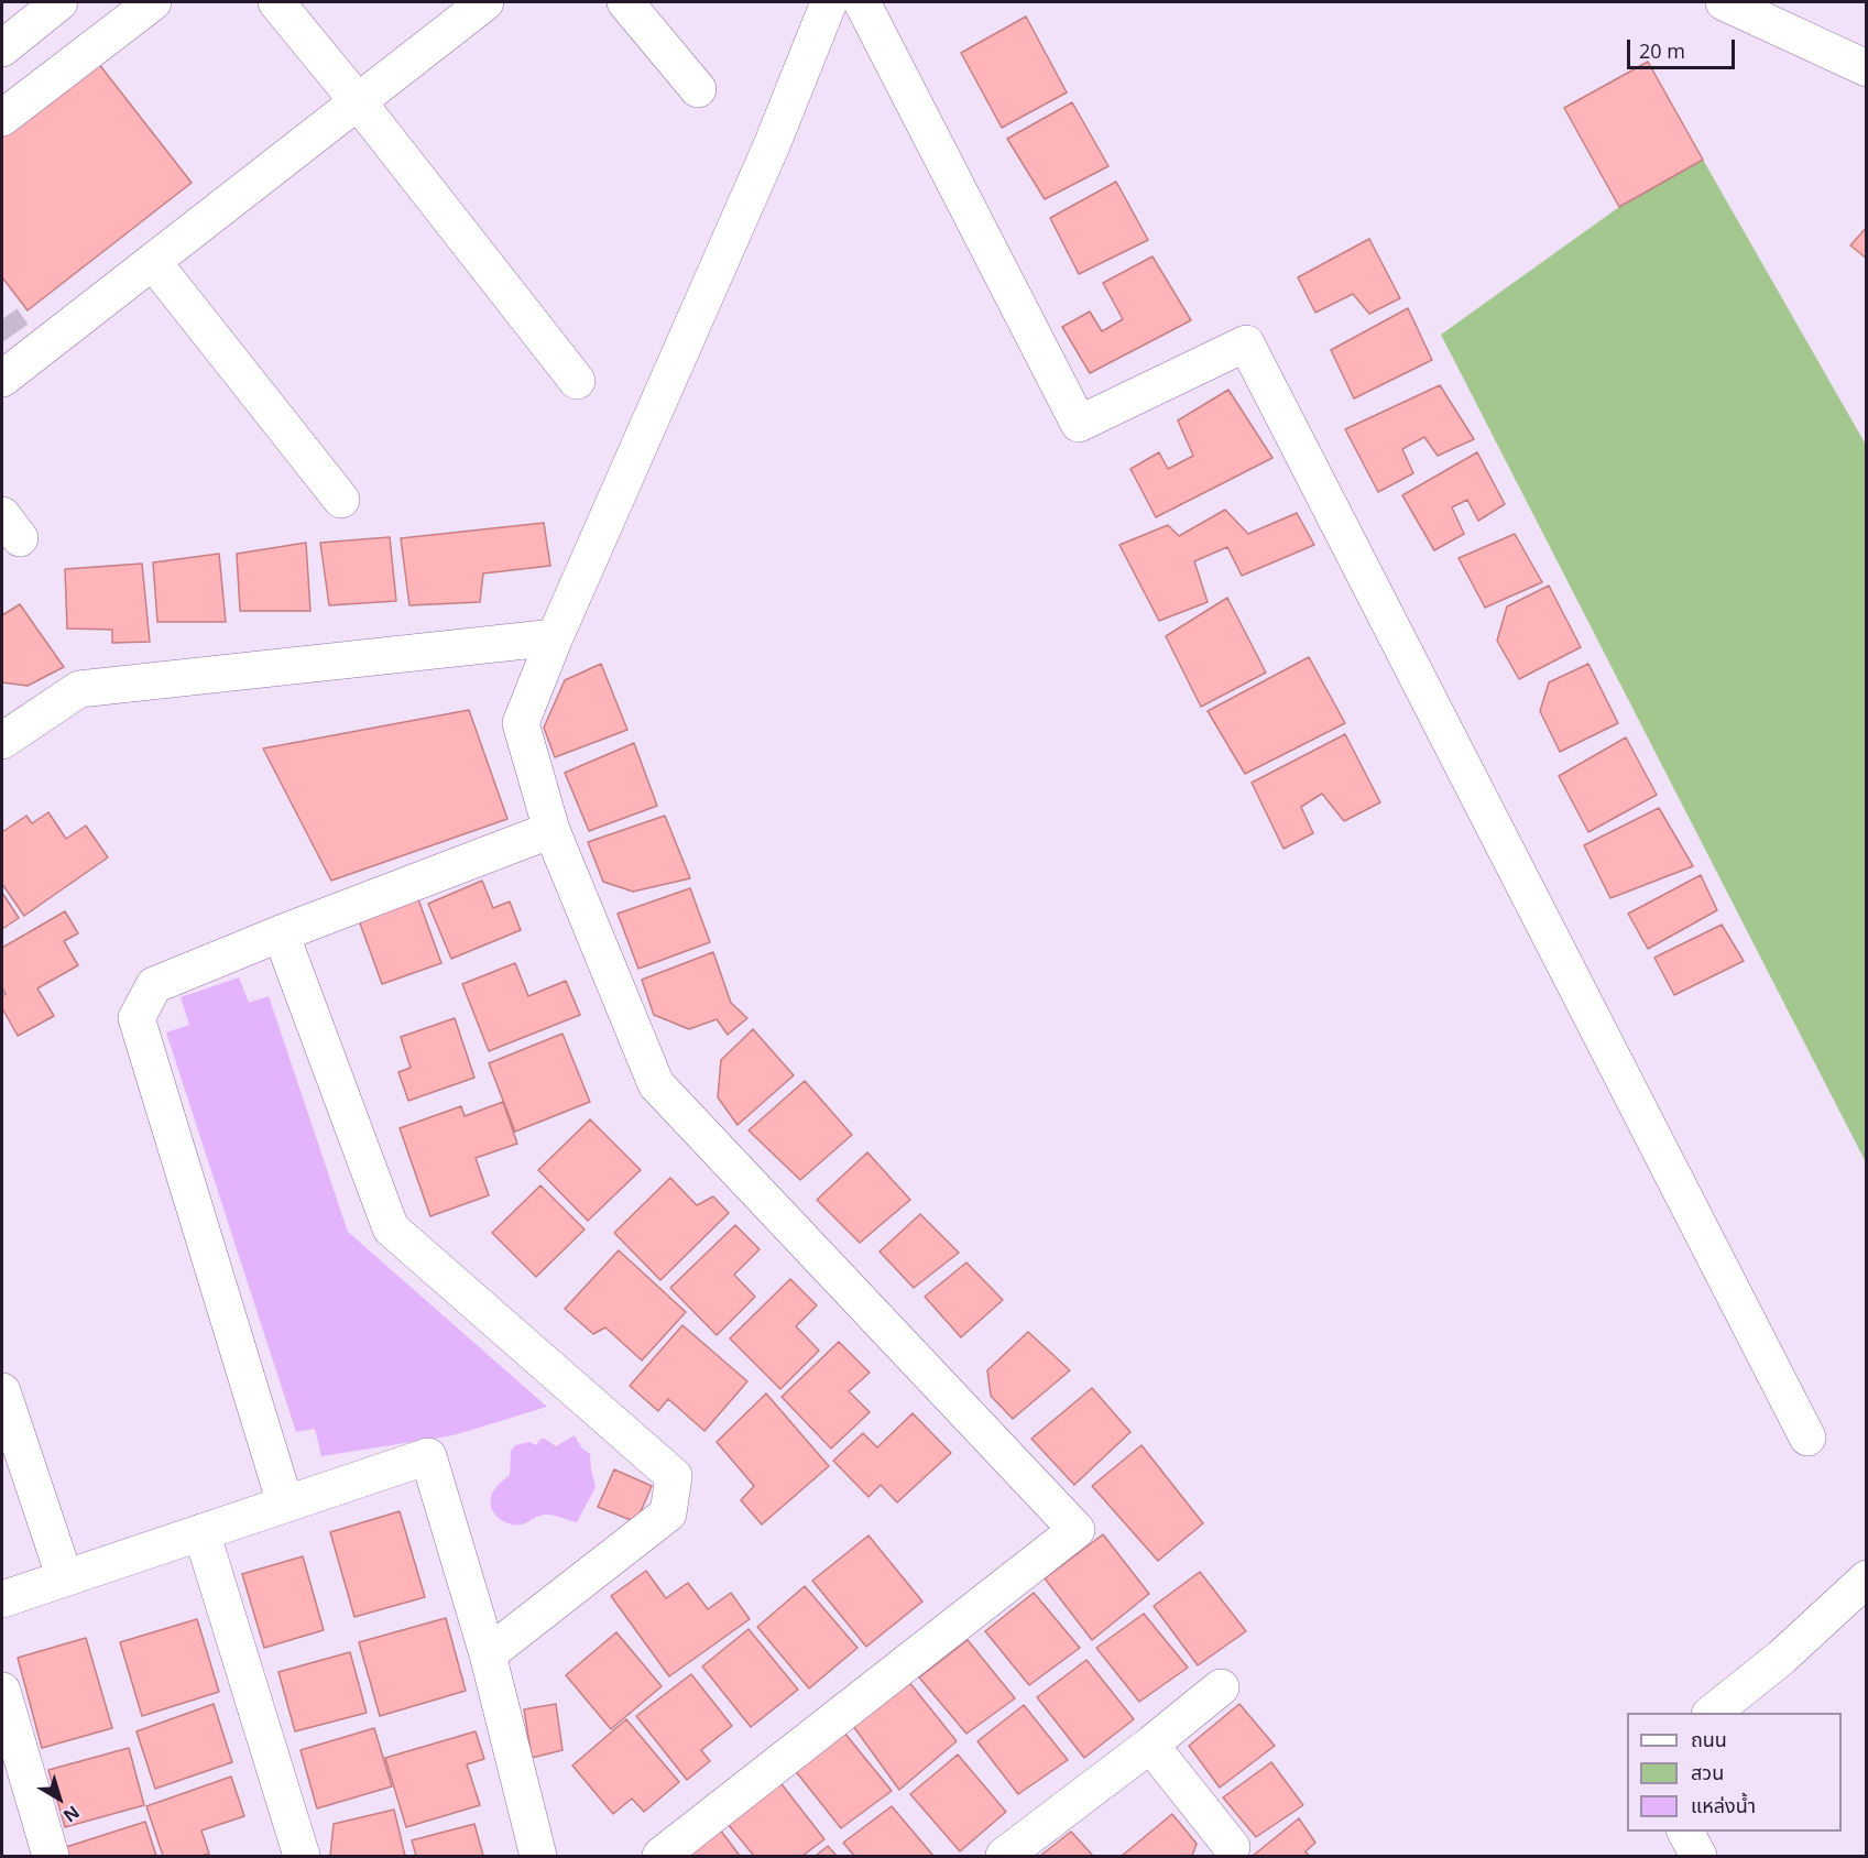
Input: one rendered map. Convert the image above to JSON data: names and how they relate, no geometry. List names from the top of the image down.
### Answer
{
  "legend": ["ถนน", "สวน", "แหล่งน้ำ"],
  "scale_bar": "20 m",
  "north": "bottom right"
}
